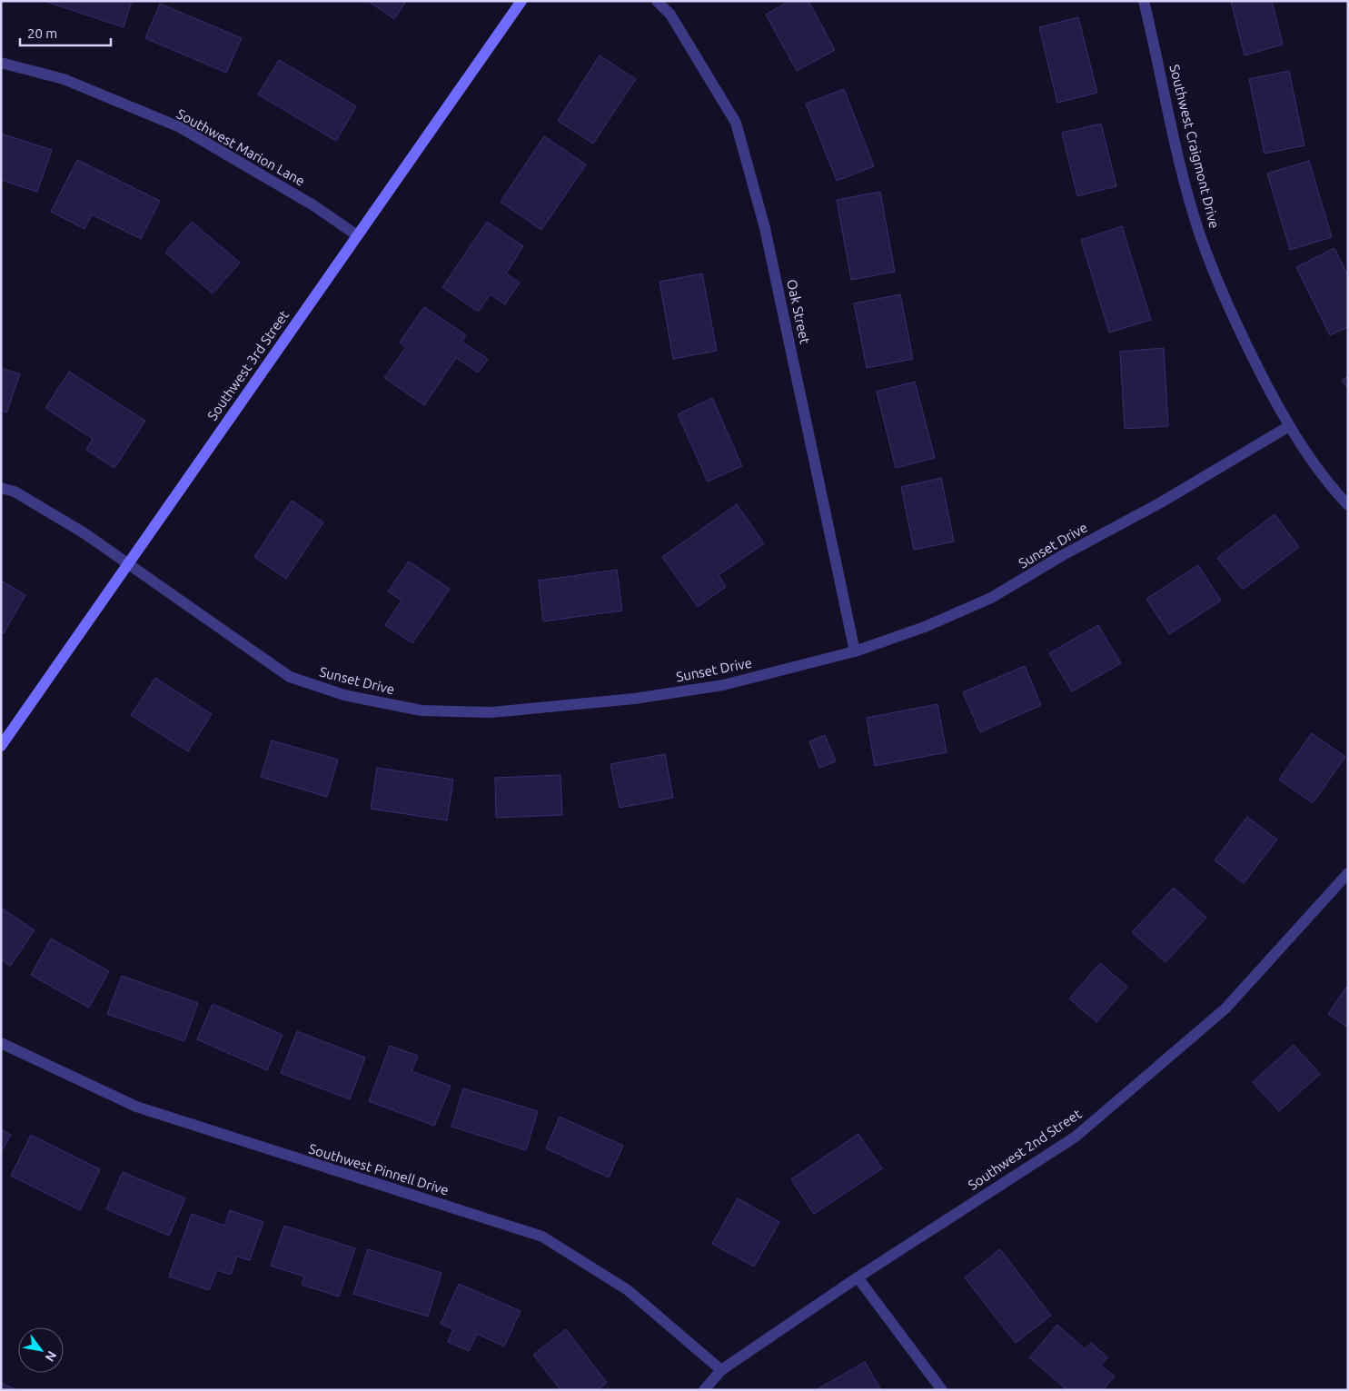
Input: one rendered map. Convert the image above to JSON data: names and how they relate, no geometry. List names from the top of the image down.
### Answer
{
  "streets": {
    "main road": ["Southwest 3rd Street"],
    "street": [
      "Southwest Craigmont Drive",
      "Southwest Marion Lane",
      "Oak Street",
      "Sunset Drive",
      "Southwest 2nd Street",
      "Southwest Pinnell Drive"
    ]
  },
  "crossings": [
    ["Southwest Craigmont Drive", "Sunset Drive"],
    ["Southwest Marion Lane", "Southwest 3rd Street"],
    ["Oak Street", "Sunset Drive"],
    ["Southwest 3rd Street", "Sunset Drive"],
    ["Southwest 2nd Street", "Southwest Pinnell Drive"]
  ],
  "scale_bar": "20 m",
  "north": "bottom right"
}
